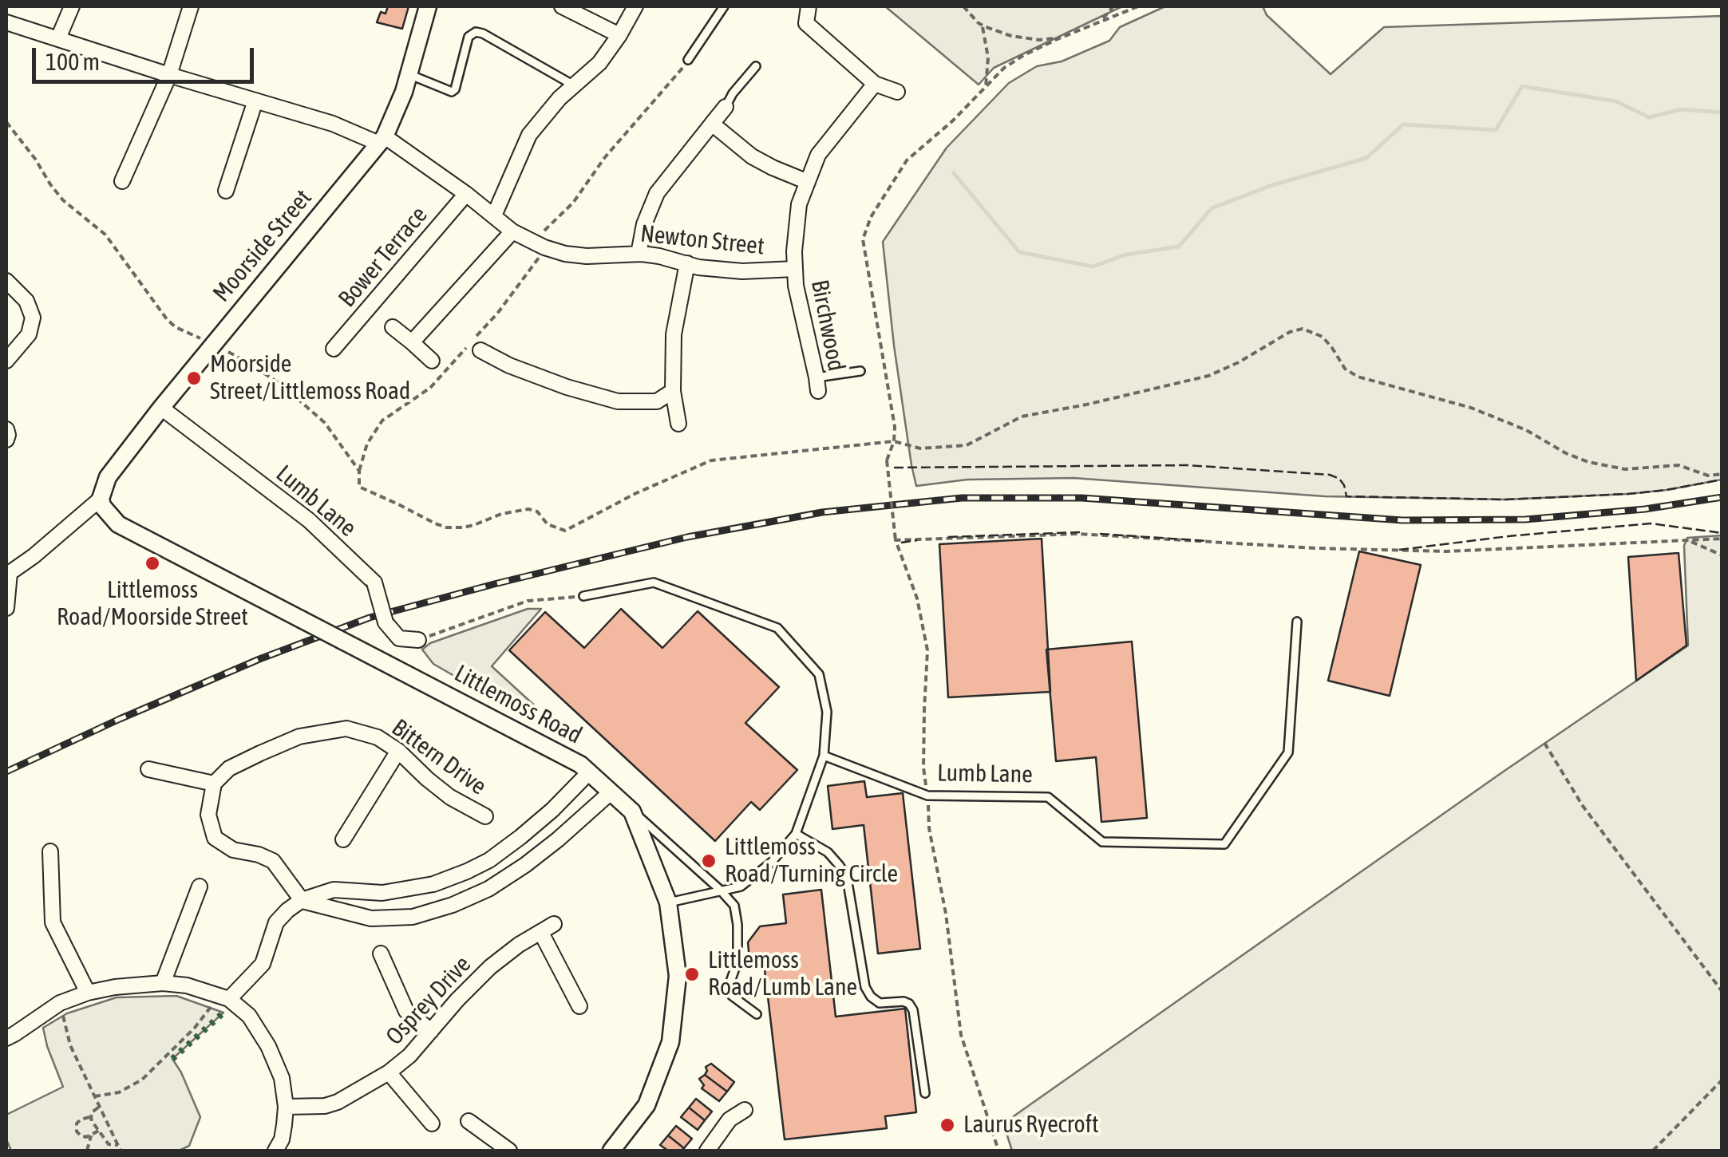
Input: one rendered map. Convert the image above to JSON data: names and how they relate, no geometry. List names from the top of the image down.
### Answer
{
  "streets": {
    "street": [
      "Newton Street",
      "Moorside Street",
      "Bower Terrace",
      "Birchwood",
      "Lumb Lane",
      "Littlemoss Road",
      "Bittern Drive",
      "Osprey Drive"
    ]
  },
  "crossings": [
    ["Newton Street", "Moorside Street"],
    ["Newton Street", "Bower Terrace"],
    ["Newton Street", "Birchwood"],
    ["Moorside Street", "Lumb Lane"],
    ["Moorside Street", "Littlemoss Road"]
  ],
  "places": [
    "Moorside Street/Littlemoss Road",
    "Littlemoss Road/Moorside Street",
    "Littlemoss Road/Turning Circle",
    "Littlemoss Road/Lumb Lane",
    "Laurus Ryecroft"
  ],
  "scale_bar": "100 m"
}
